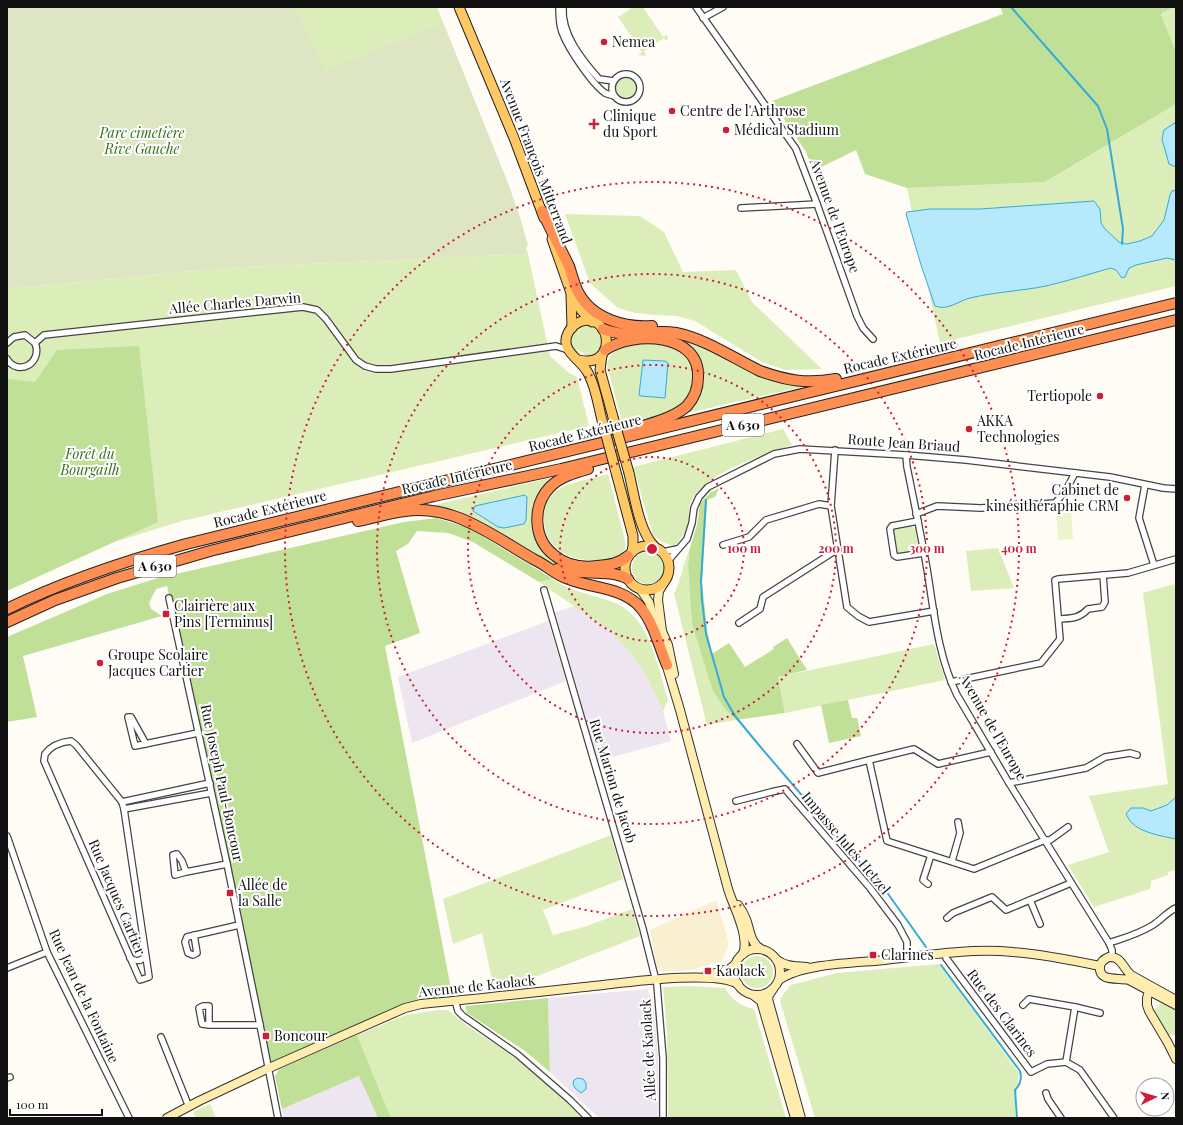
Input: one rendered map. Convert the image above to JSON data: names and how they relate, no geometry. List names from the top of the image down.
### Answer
{
  "streets": {
    "highway": ["Rocade Intérieure", "Rocade Extérieure", "A 630"],
    "main road": ["Avenue François Mitterrand", "Avenue de Kaolack"],
    "street": [
      "Avenue de l'Europe",
      "Allée Charles Darwin",
      "Route Jean Briaud",
      "Rue Marion de Jacob",
      "Rue Joseph Paul-Boncour",
      "Impasse Jules Hetzel",
      "Rue Jacques Cartier",
      "Rue Jean de la Fontaine",
      "Rue des Clarines",
      "Allée de Kaolack"
    ]
  },
  "crossings": [
    ["Avenue François Mitterrand", "Allée Charles Darwin"],
    ["Avenue de l'Europe", "Route Jean Briaud"],
    ["Rue Marion de Jacob", "Avenue de Kaolack"],
    ["Rue Marion de Jacob", "Allée de Kaolack"],
    ["Rue Joseph Paul-Boncour", "Avenue de Kaolack"],
    ["Avenue de Kaolack", "Allée de Kaolack"]
  ],
  "parks": ["Parc cimetière Rive Gauche", "Forêt du Bourgailh"],
  "places": {
    "other": [
      "Nemea",
      "Centre de l'Arthrose",
      "Médical Stadium",
      "Tertiopole",
      "AKKA Technologies",
      "Cabinet de kinésithéraphie CRM",
      "Groupe Scolaire Jacques Cartier"
    ],
    "health": ["Clinique du Sport"],
    "transit": [
      "Clairière aux Pins [Terminus]",
      "Allée de la Salle",
      "Clarines",
      "Kaolack",
      "Boncour"
    ]
  },
  "scale_bar": "100 m",
  "north": "right",
  "rings": [
    "100 m",
    "200 m",
    "300 m",
    "400 m"
  ]
}
